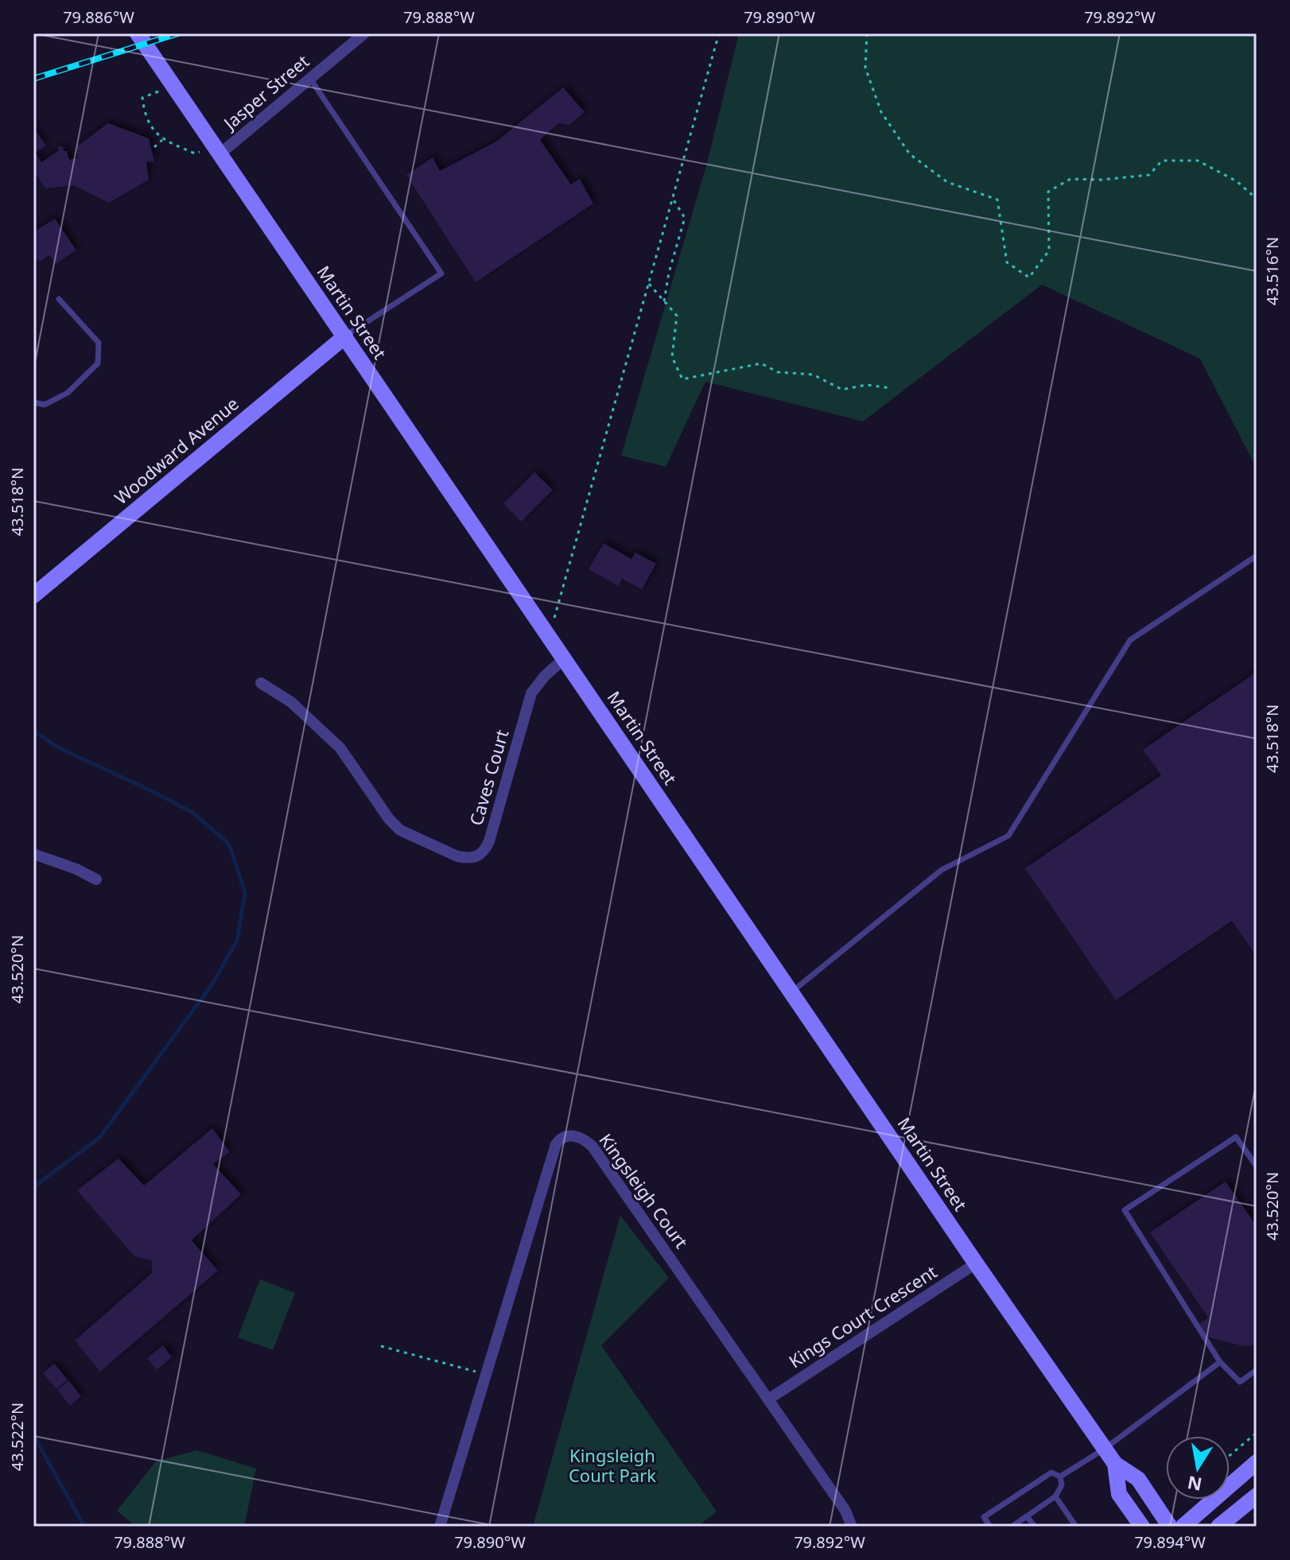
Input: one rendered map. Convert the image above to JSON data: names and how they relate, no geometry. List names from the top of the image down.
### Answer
{
  "streets": {
    "street": [
      "Jasper Street",
      "Martin Street",
      "Woodward Avenue",
      "Caves Court",
      "Kingsleigh Court",
      "Kings Court Crescent"
    ]
  },
  "crossings": [
    ["Jasper Street", "Martin Street"],
    ["Martin Street", "Woodward Avenue"],
    ["Martin Street", "Caves Court"],
    ["Martin Street", "Kings Court Crescent"],
    ["Kingsleigh Court", "Kings Court Crescent"]
  ],
  "parks": ["Kingsleigh Court Park"],
  "north": "bottom",
  "coordinates": [
    "79.886°W",
    "79.888°W",
    "79.890°W",
    "79.892°W",
    "43.516°N",
    "43.518°N",
    "43.520°N",
    "43.522°N",
    "79.894°W"
  ]
}
